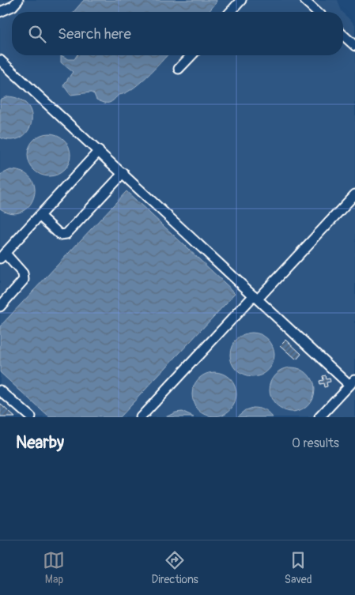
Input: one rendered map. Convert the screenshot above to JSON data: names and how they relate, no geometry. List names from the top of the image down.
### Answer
{
  "page": {
    "search": "Search here",
    "heading": ["Nearby", "0 results"],
    "nav": ["Map", "Directions", "Saved"]
  }
}
